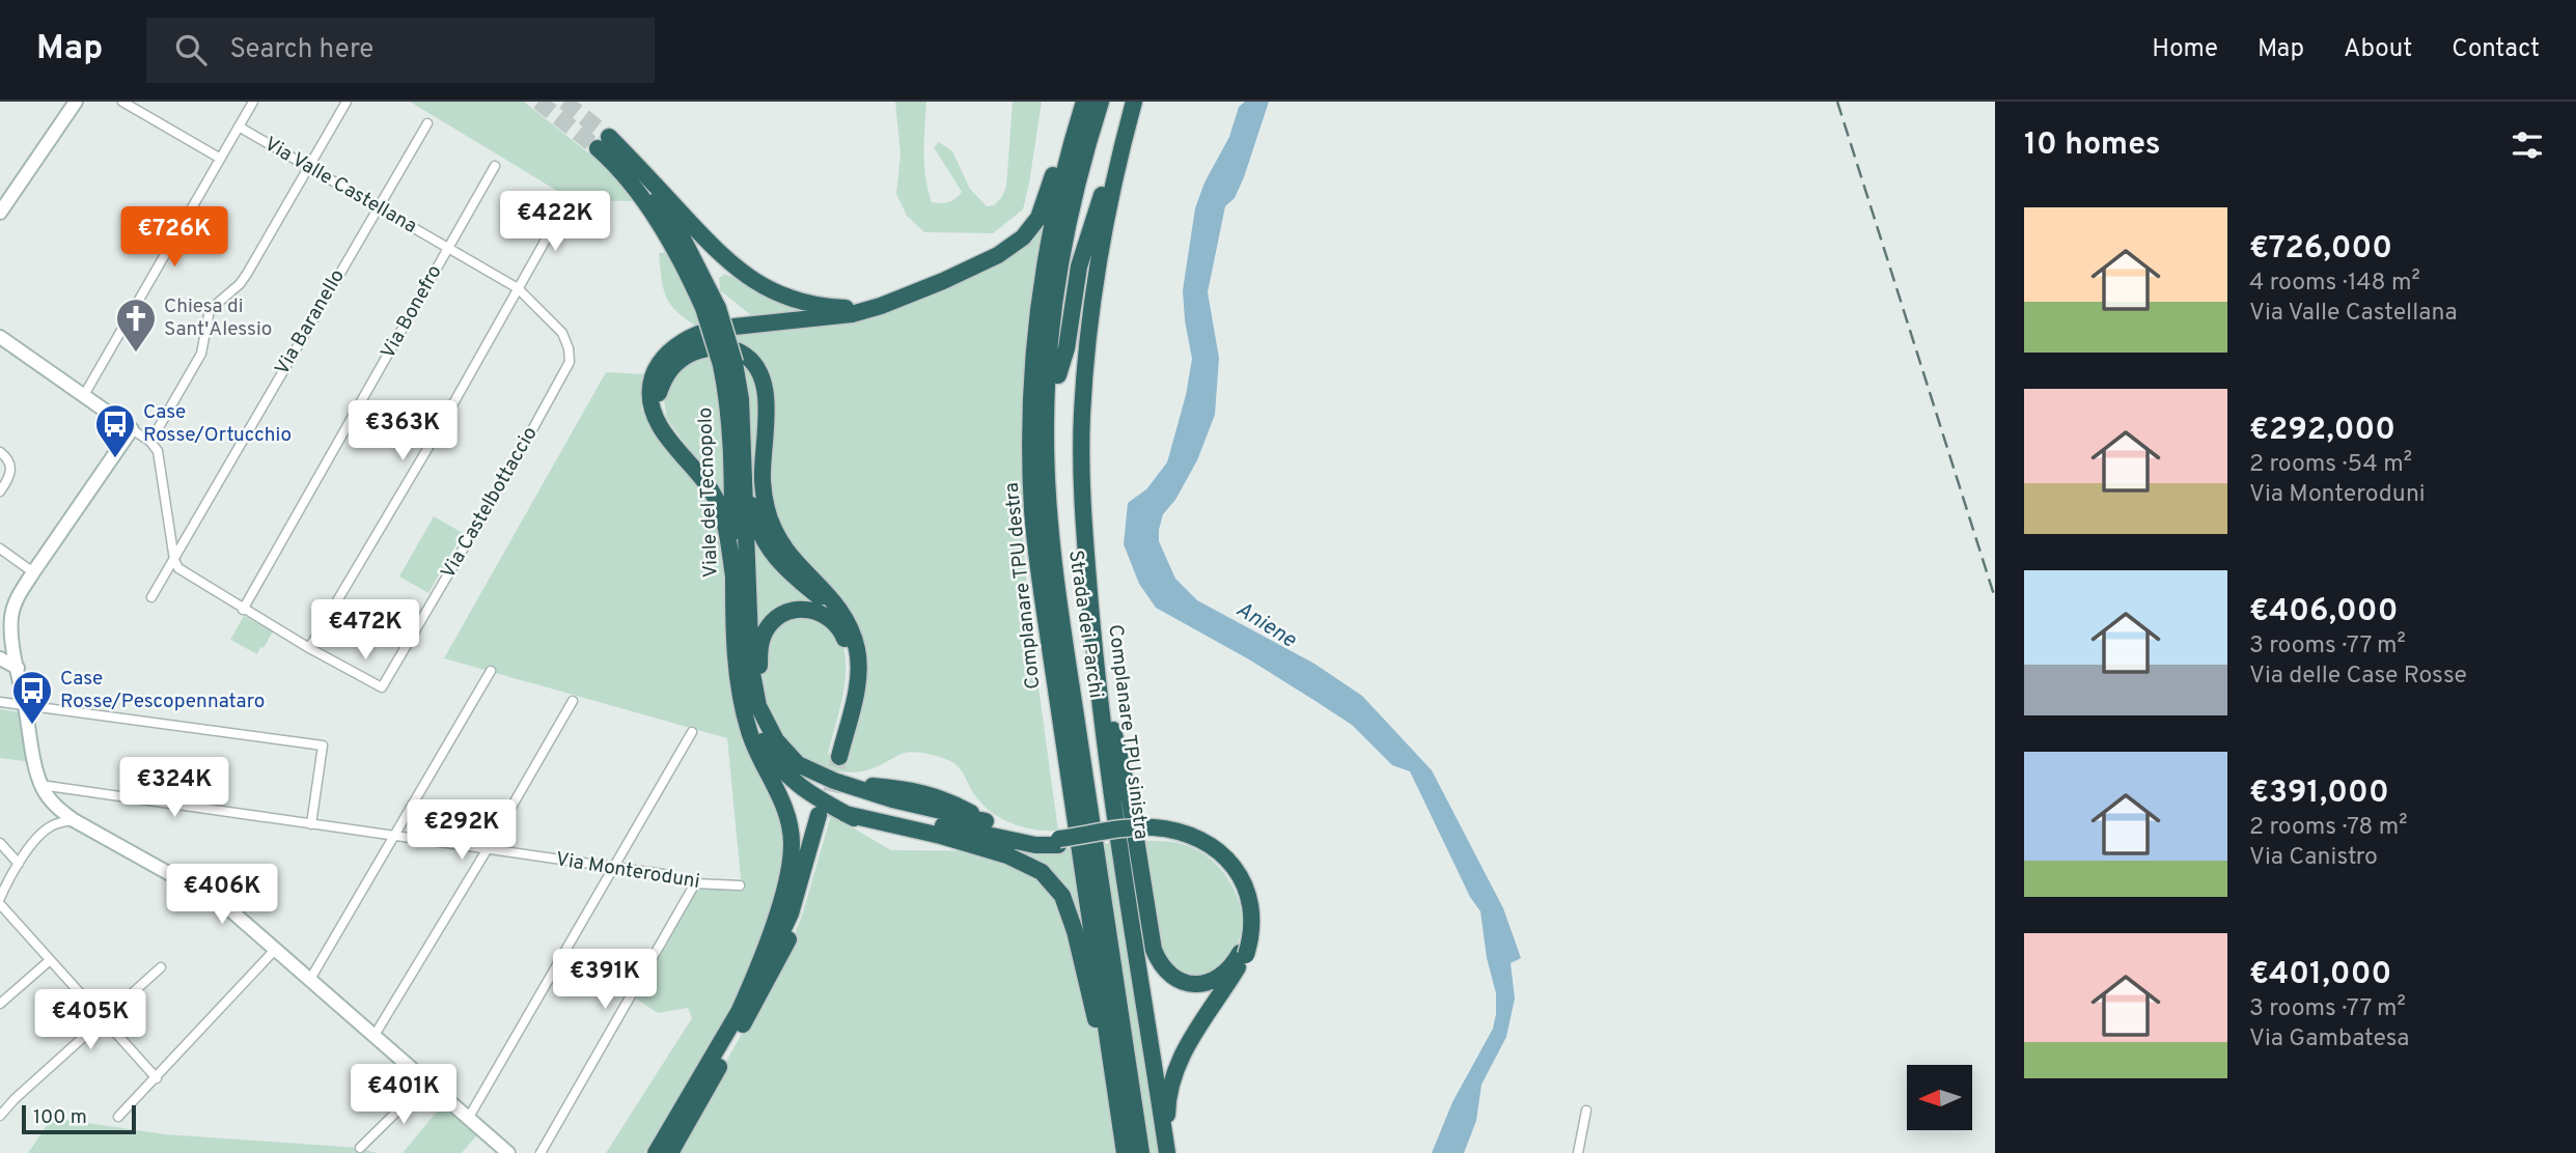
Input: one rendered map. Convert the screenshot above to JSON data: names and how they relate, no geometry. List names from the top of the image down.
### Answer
{
  "streets": {
    "highway": [
      "Viale del Tecnopolo",
      "Complanare TPU destra",
      "Strada dei Parchi",
      "Complanare TPU sinistra"
    ],
    "street": [
      "Via Valle Castellana",
      "Via Bonefro",
      "Via Baranello",
      "Via Castelbottaccio",
      "Via Monteroduni"
    ]
  },
  "crossings": [
    ["Via Valle Castellana", "Via Bonefro"],
    ["Via Valle Castellana", "Via Baranello"],
    ["Via Valle Castellana", "Via Castelbottaccio"],
    ["Via Bonefro", "Via Castelbottaccio"],
    ["Via Baranello", "Via Castelbottaccio"]
  ],
  "water": ["Aniene"],
  "places": {
    "church": ["Chiesa di Sant'Alessio"],
    "bus stop": ["Case Rosse/Ortucchio", "Case Rosse/Pescopennataro"]
  },
  "scale_bar": "100 m",
  "north": "left",
  "page": {
    "header": "Map",
    "search": "Search here",
    "nav": [
      "Home",
      "Map",
      "About",
      "Contact"
    ],
    "heading": "10 homes",
    "list": [
      {
        "name": "€726,000",
        "note": "4 rooms · 148 m² · Via Valle Castellana"
      },
      {
        "name": "€292,000",
        "note": "2 rooms · 54 m² · Via Monteroduni"
      },
      {
        "name": "€406,000",
        "note": "3 rooms · 77 m² · Via delle Case Rosse"
      },
      {
        "name": "€391,000",
        "note": "2 rooms · 78 m² · Via Canistro"
      },
      {
        "name": "€401,000",
        "note": "3 rooms · 77 m² · Via Gambatesa"
      }
    ],
    "price": [
      "€422K",
      "€726K",
      "€363K",
      "€472K",
      "€324K",
      "€292K",
      "€406K",
      "€391K",
      "€405K",
      "€401K"
    ],
    "scale": "100 m"
  }
}
